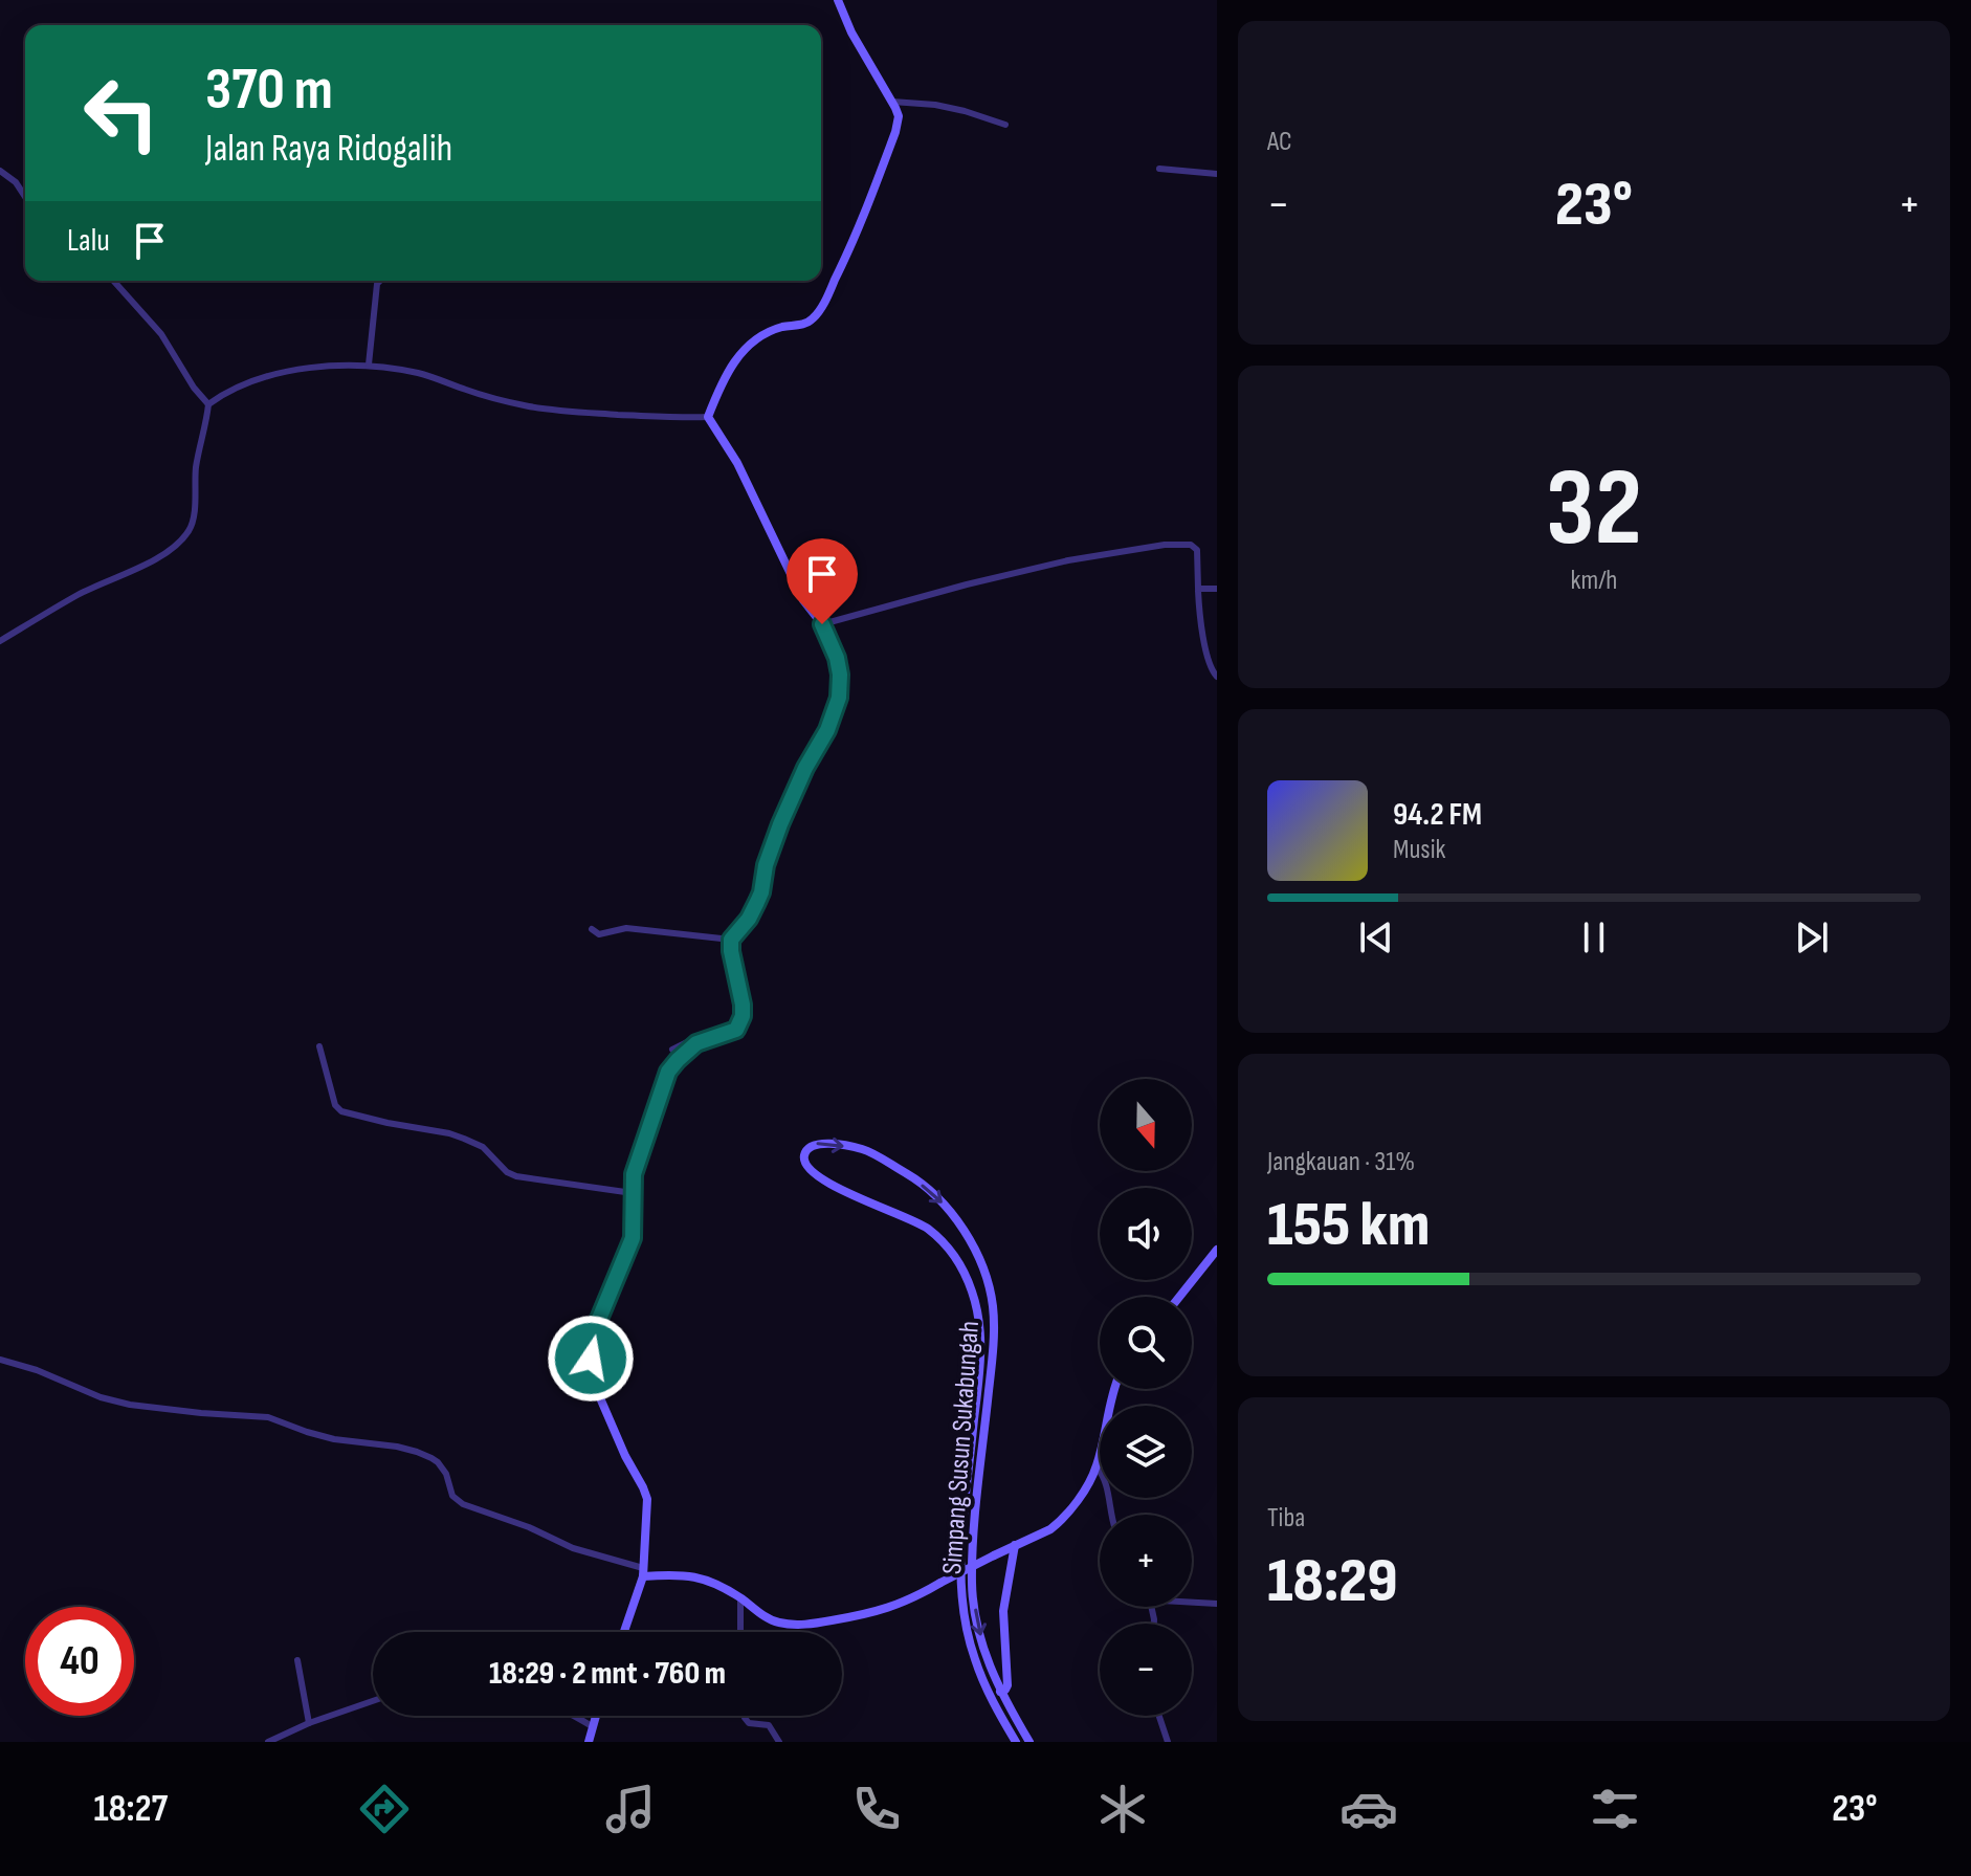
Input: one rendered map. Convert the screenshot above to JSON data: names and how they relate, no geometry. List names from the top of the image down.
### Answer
{
  "streets": {
    "street": ["Simpang Susun Sukabungah"]
  },
  "north": "bottom",
  "page": {
    "tile": [
      "AC",
      ["32", "km/h"],
      ["Jangkauan · 31%", "155 km"],
      ["Tiba", "18:29"]
    ],
    "turn": ["370 m", "Jalan Raya Ridogalih"],
    "heat": ["−", "23°", "+"],
    "then": "Lalu",
    "song": ["94.2 FM", "Musik"],
    "map_buttons": ["+", "−"],
    "limit": "40",
    "trip": "18:29 · 2 mnt · 760 m",
    "tabs": ["18:27", "23°"]
  }
}
